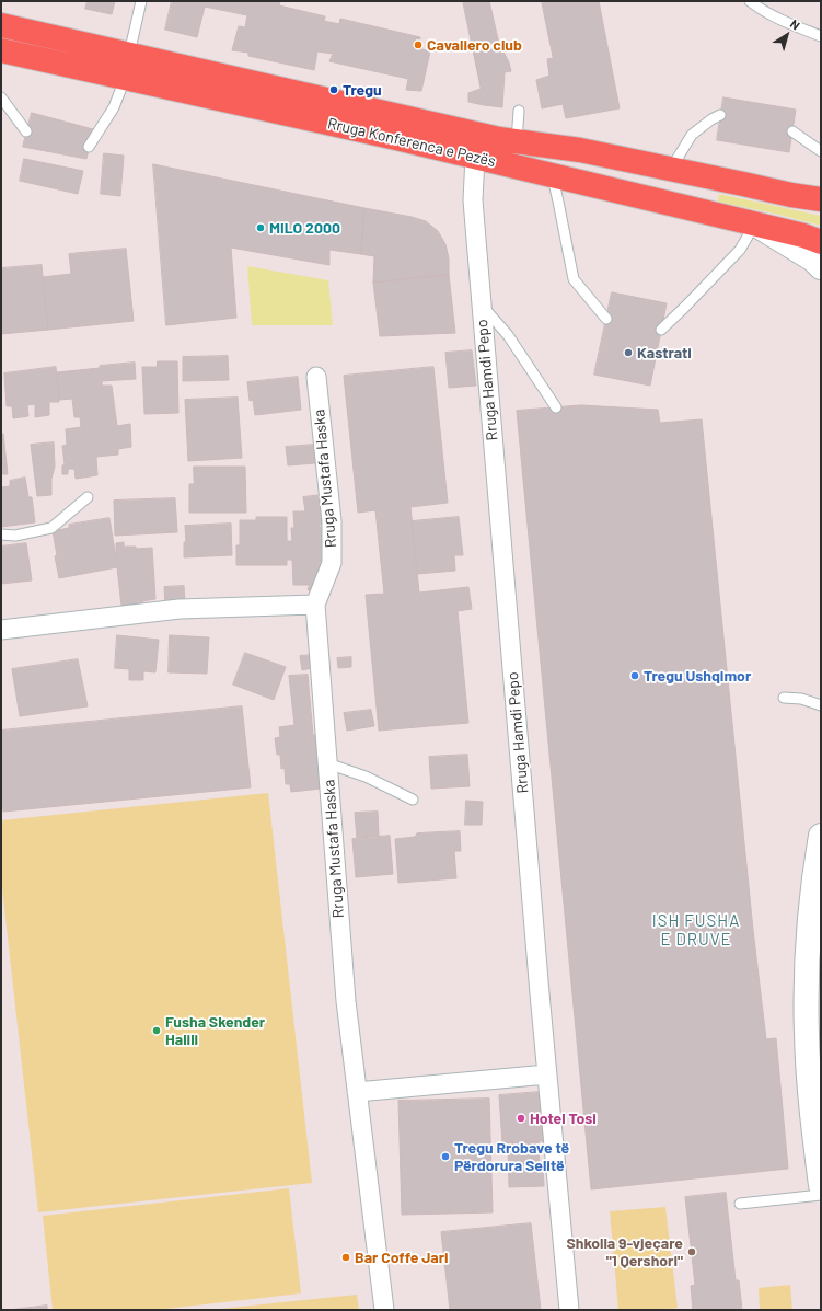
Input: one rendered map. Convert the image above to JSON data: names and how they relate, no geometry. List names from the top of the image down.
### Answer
{
  "streets": {
    "main road": ["Rruga Konferenca e Pezës"],
    "street": ["Rruga Hamdi Pepo", "Rruga Mustafa Haska"]
  },
  "crossings": [
    ["Rruga Konferenca e Pezës", "Rruga Hamdi Pepo"]
  ],
  "districts": ["ISH FUSHA E DRUVE"],
  "places": [
    "Cavaliero club",
    "Tregu",
    "MILO 2000",
    "Kastrati",
    "Tregu Ushqimor",
    "Fusha Skender Halili",
    "Hotel Tosi",
    "Tregu Rrobave të Përdorura Selitë",
    "Shkolla 9-vjeçare \"1 Qershori\"",
    "Bar Coffe Jari"
  ],
  "north": "top right"
}
